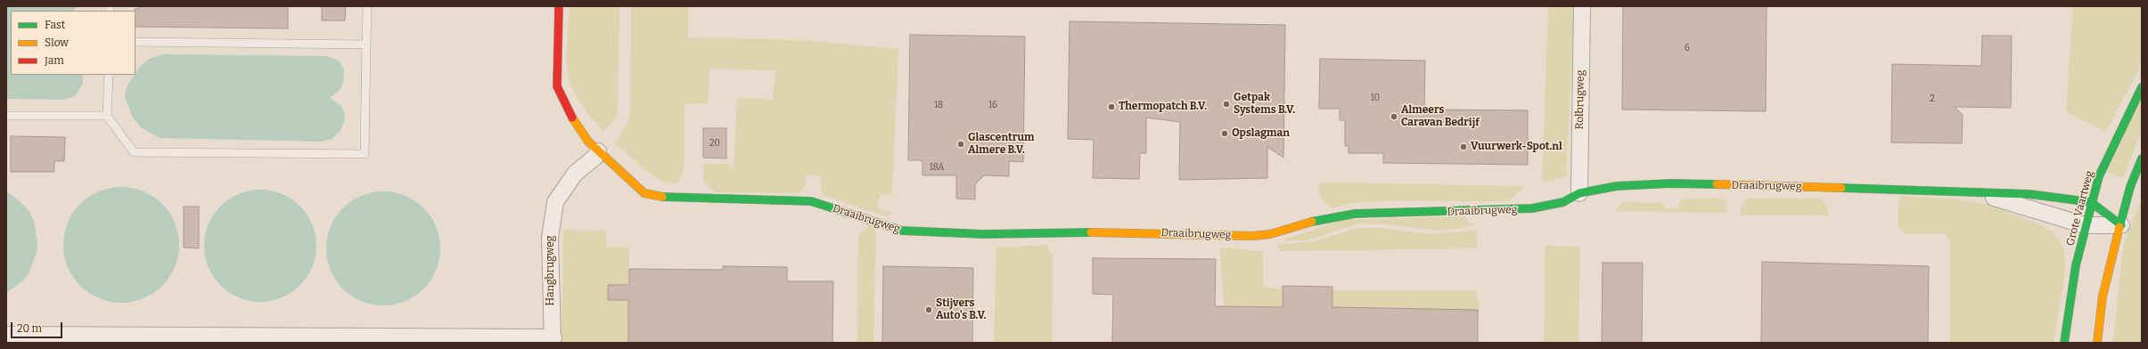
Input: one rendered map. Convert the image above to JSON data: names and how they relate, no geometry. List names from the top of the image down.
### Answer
{
  "streets": {
    "street": [
      "Rolbrugweg",
      "Draaibrugweg",
      "Grote Vaartweg",
      "Hangbrugweg"
    ]
  },
  "crossings": [
    ["Rolbrugweg", "Draaibrugweg"],
    ["Draaibrugweg", "Grote Vaartweg"],
    ["Draaibrugweg", "Hangbrugweg"]
  ],
  "places": [
    "Getpak Systems B.V.",
    "Thermopatch B.V.",
    "Almeers Caravan Bedrijf",
    "Opslagman",
    "Glascentrum Almere B.V.",
    "Vuurwerk-Spot.nl",
    "Stijvers Auto's B.V."
  ],
  "house_numbers": [
    "6",
    "10",
    "2",
    "18",
    "16",
    "20",
    "18A"
  ],
  "legend": ["Fast", "Slow", "Jam"],
  "scale_bar": "20 m"
}
